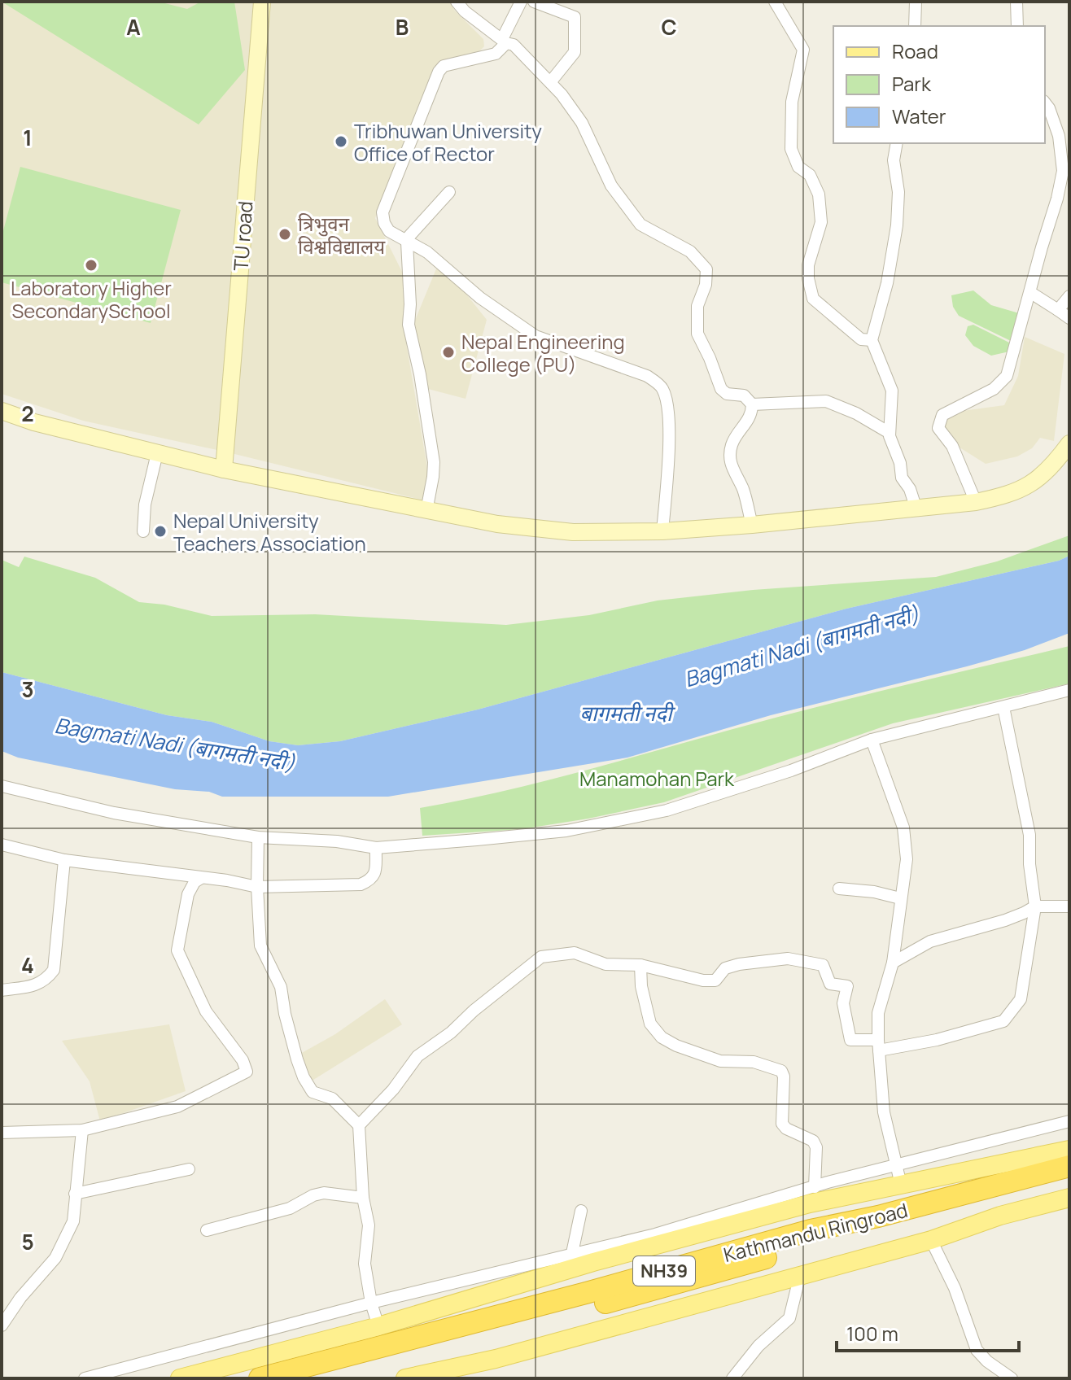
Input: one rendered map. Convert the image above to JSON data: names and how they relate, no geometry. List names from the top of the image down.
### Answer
{
  "streets": {
    "highway": ["Kathmandu Ringroad", "NH39"],
    "main road": ["TU road"]
  },
  "water": ["Bagmati Nadi (बागमती नदी)", "बागमती नदी"],
  "parks": ["Manamohan Park"],
  "places": [
    "Tribhuwan University Office of Rector",
    "त्रिभुवन विश्वविद्यालय",
    "Laboratory Higher SecondarySchool",
    "Nepal Engineering College (PU)",
    "Nepal University Teachers Association"
  ],
  "legend": ["Road", "Park", "Water"],
  "scale_bar": "100 m",
  "grid": {
    "columns": ["A", "B", "C"],
    "rows": [
      "1",
      "2",
      "3",
      "4",
      "5"
    ]
  }
}
